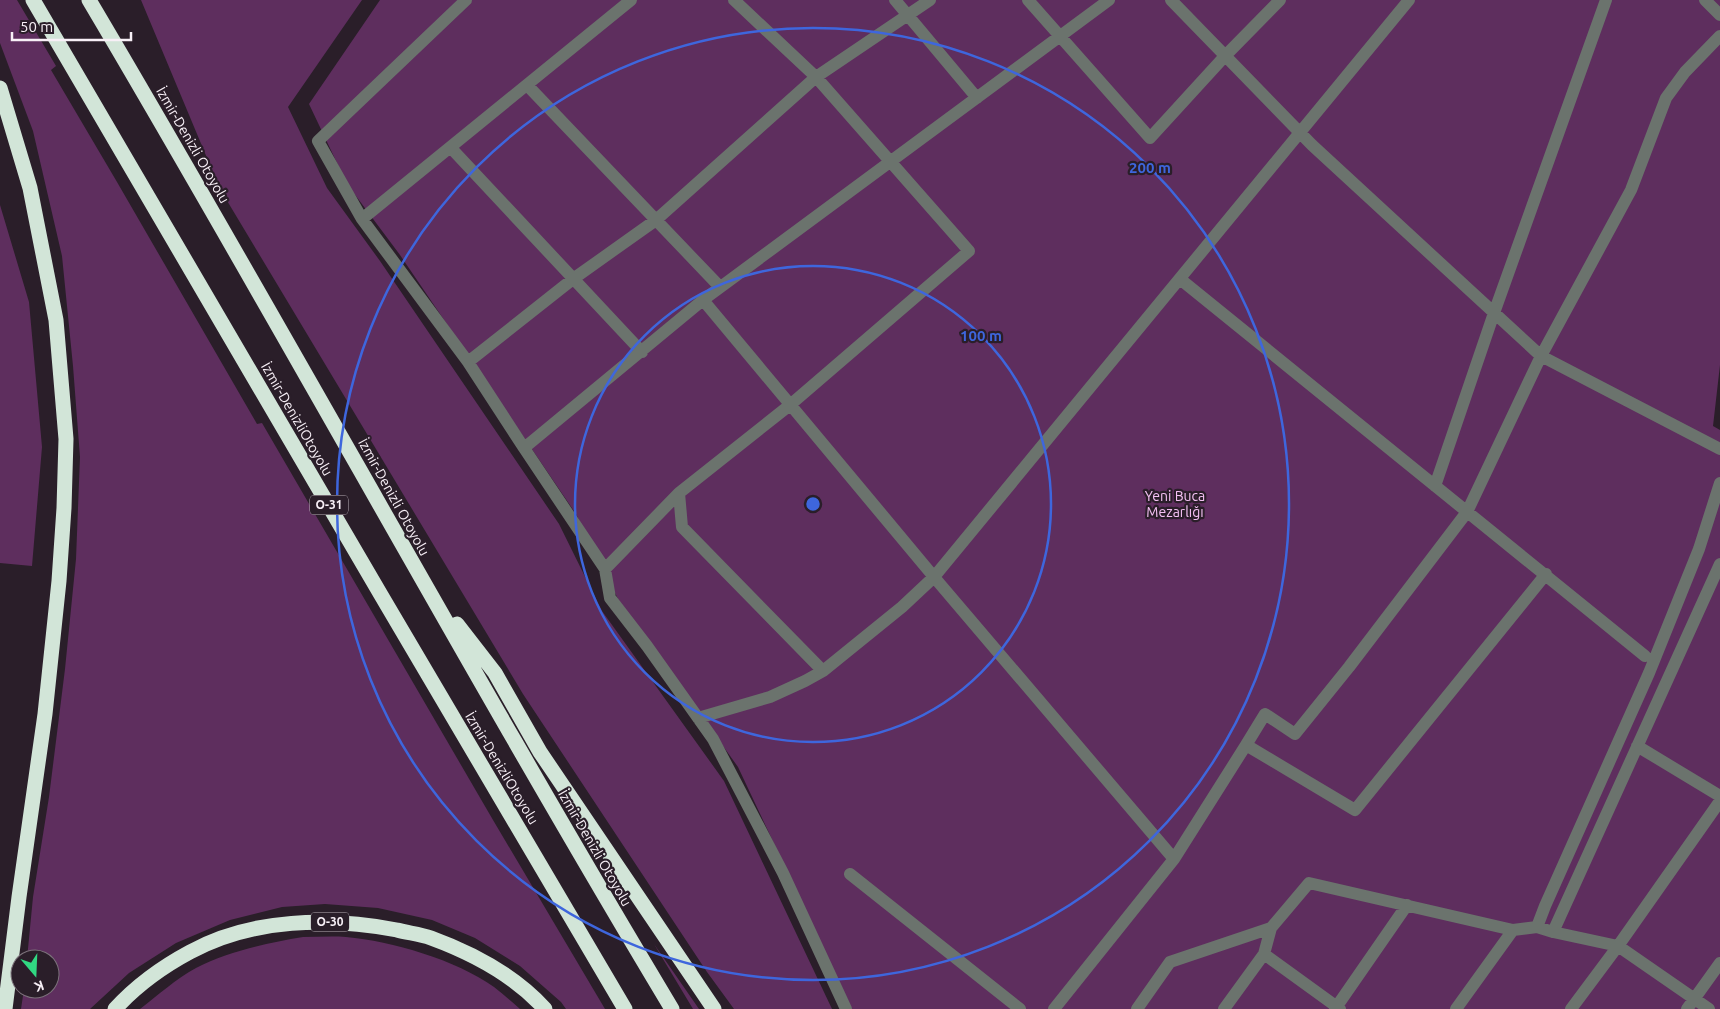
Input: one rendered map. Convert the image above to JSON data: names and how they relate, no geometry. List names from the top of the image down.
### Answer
{
  "streets": {
    "highway": [
      "İzmir-Denizli Otoyolu",
      "İzmir-DenizliOtoyolu",
      "O-31",
      "O-30"
    ]
  },
  "parks": ["Yeni Buca Mezarlığı"],
  "scale_bar": "50 m",
  "north": "bottom",
  "rings": ["200 m", "100 m"]
}
